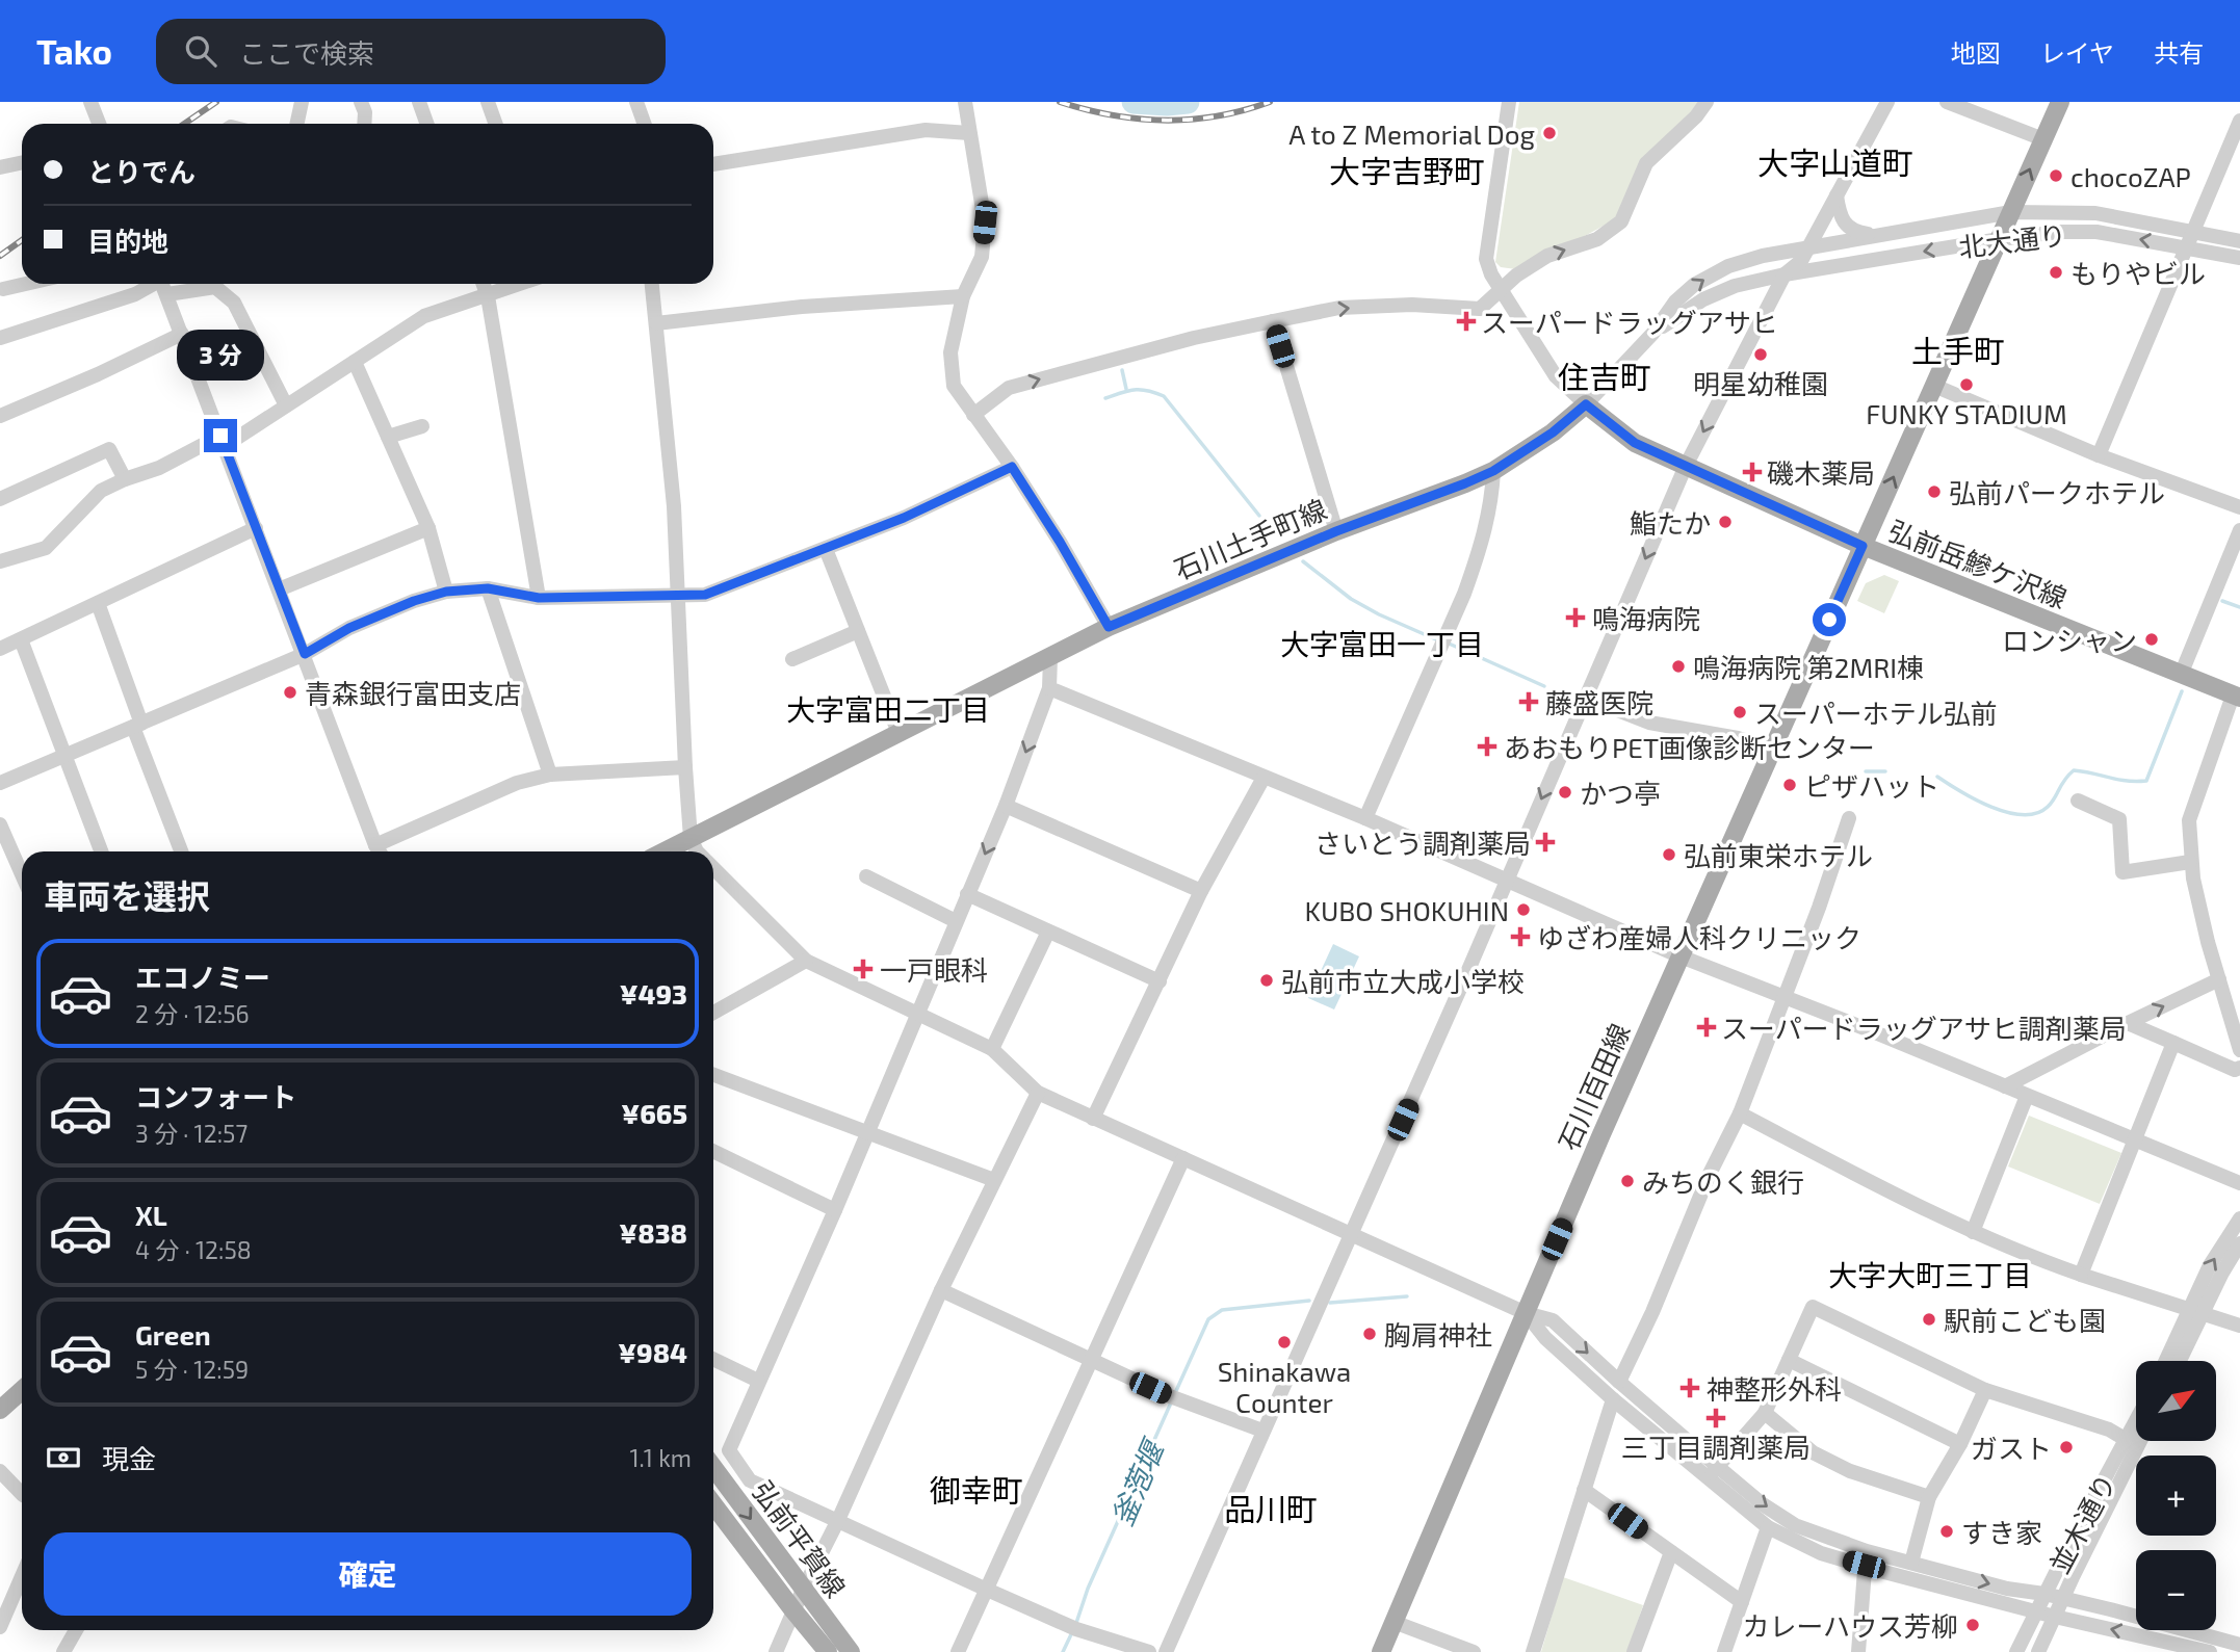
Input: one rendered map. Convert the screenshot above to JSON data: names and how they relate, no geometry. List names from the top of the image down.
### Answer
{
  "streets": {
    "main road": [
      "石川土手町線",
      "弘前岳鰺ケ沢線",
      "石川百田線",
      "弘前平賀線"
    ],
    "street": ["北大通り", "並木通り"]
  },
  "crossings": [
    ["北大通り", "弘前岳鰺ケ沢線"],
    ["弘前岳鰺ケ沢線", "石川百田線"]
  ],
  "districts": [
    "大字山道町",
    "大字吉野町",
    "土手町",
    "住吉町",
    "大字富田一丁目",
    "大字富田二丁目",
    "大字大町三丁目",
    "御幸町",
    "品川町"
  ],
  "water": ["釜萢堰"],
  "places": {
    "other": [
      "A to Z Memorial Dog",
      "chocoZAP",
      "もりやビル",
      "明星幼稚園",
      "FUNKY STADIUM",
      "弘前パークホテル",
      "鮨たか",
      "ロンシャン",
      "鳴海病院 第2MRI棟",
      "青森銀行富田支店",
      "スーパーホテル弘前",
      "ピザハット",
      "かつ亭",
      "弘前東栄ホテル",
      "KUBO SHOKUHIN",
      "弘前市立大成小学校",
      "みちのく銀行",
      "駅前こども園",
      "胸肩神社",
      "Shinakawa Counter",
      "ガスト",
      "すき家",
      "カレーハウス芳柳"
    ],
    "health": [
      "スーパードラッグアサヒ",
      "磯木薬局",
      "鳴海病院",
      "藤盛医院",
      "あおもりPET画像診断センター",
      "さいとう調剤薬局",
      "ゆざわ産婦人科クリニック",
      "一戸眼科",
      "スーパードラッグアサヒ調剤薬局",
      "神整形外科",
      "三丁目調剤薬局"
    ]
  },
  "north": "top right",
  "page": {
    "header": "Tako",
    "search": "ここで検索",
    "nav": ["地図", "レイヤ", "共有"],
    "banner": ["とりでん", "目的地"],
    "bubble": "3 分",
    "heading": "車両を選択",
    "list": [
      {
        "name": "エコノミー",
        "note": "2 分 · 12:56",
        "value": "¥493"
      },
      {
        "name": "コンフォート",
        "note": "3 分 · 12:57",
        "value": "¥665"
      },
      {
        "name": "XL",
        "note": "4 分 · 12:58",
        "value": "¥838"
      },
      {
        "name": "Green",
        "note": "5 分 · 12:59",
        "value": "¥984"
      }
    ],
    "map_buttons": ["+", "−"],
    "pay": ["現金", "1.1 km"],
    "buttons": "確定"
  }
}
